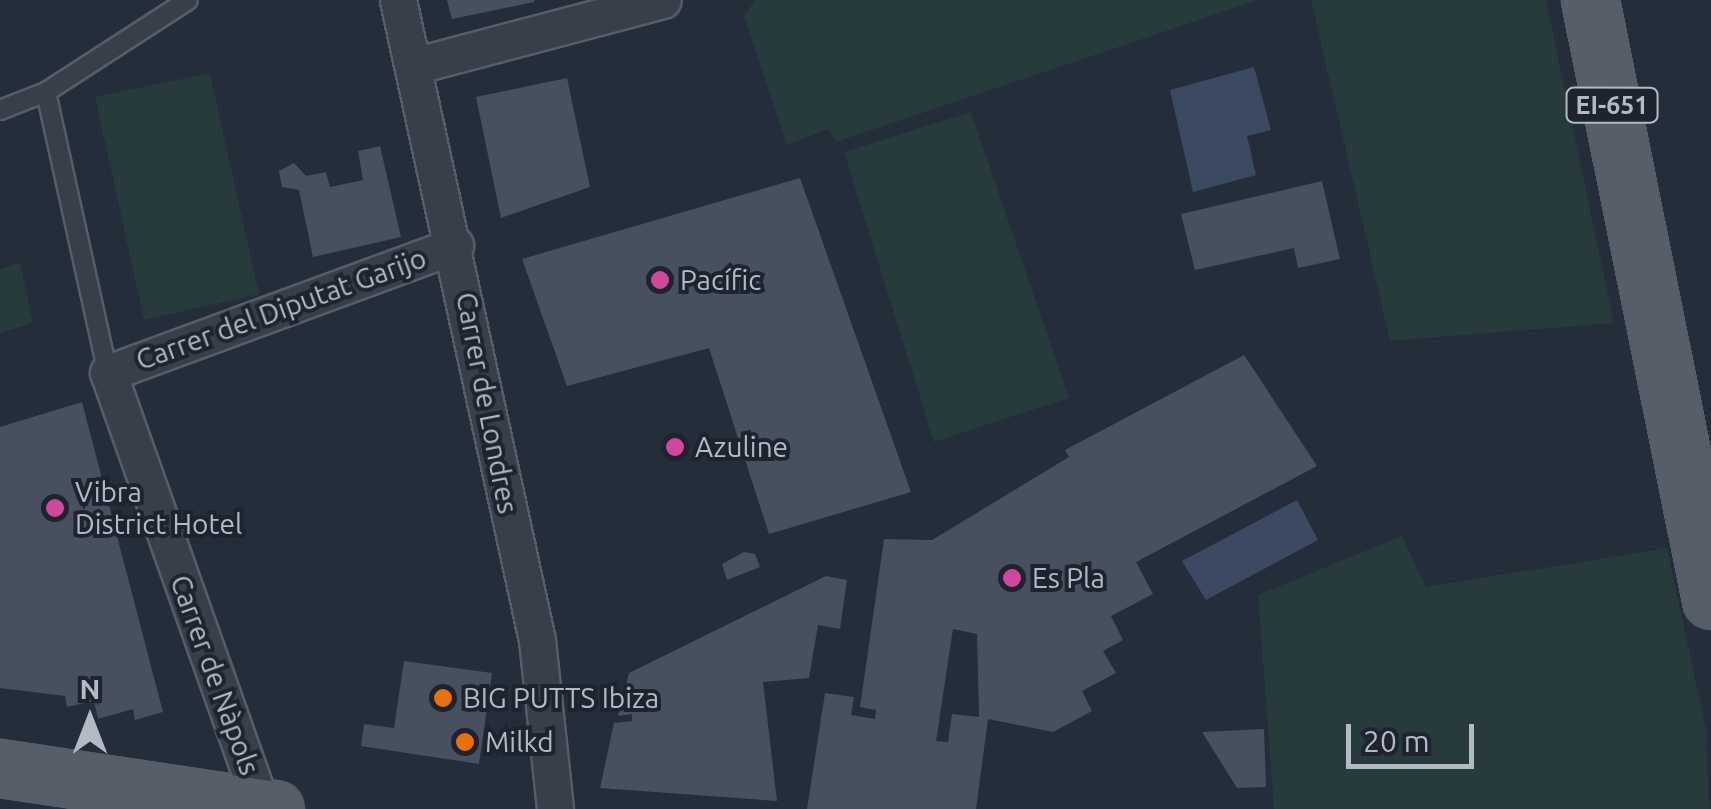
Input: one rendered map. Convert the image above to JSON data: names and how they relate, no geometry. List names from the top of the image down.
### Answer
{
  "streets": {
    "main road": ["EI-651"],
    "street": ["Carrer del Diputat Garijo", "Carrer de Londres", "Carrer de Nàpols"]
  },
  "crossings": [
    ["Carrer del Diputat Garijo", "Carrer de Londres"],
    ["Carrer del Diputat Garijo", "Carrer de Nàpols"]
  ],
  "places": [
    "Pacífic",
    "Azuline",
    "Vibra District Hotel",
    "Es Pla",
    "BIG PUTTS Ibiza",
    "Milkd"
  ],
  "scale_bar": "20 m",
  "north": "top"
}
